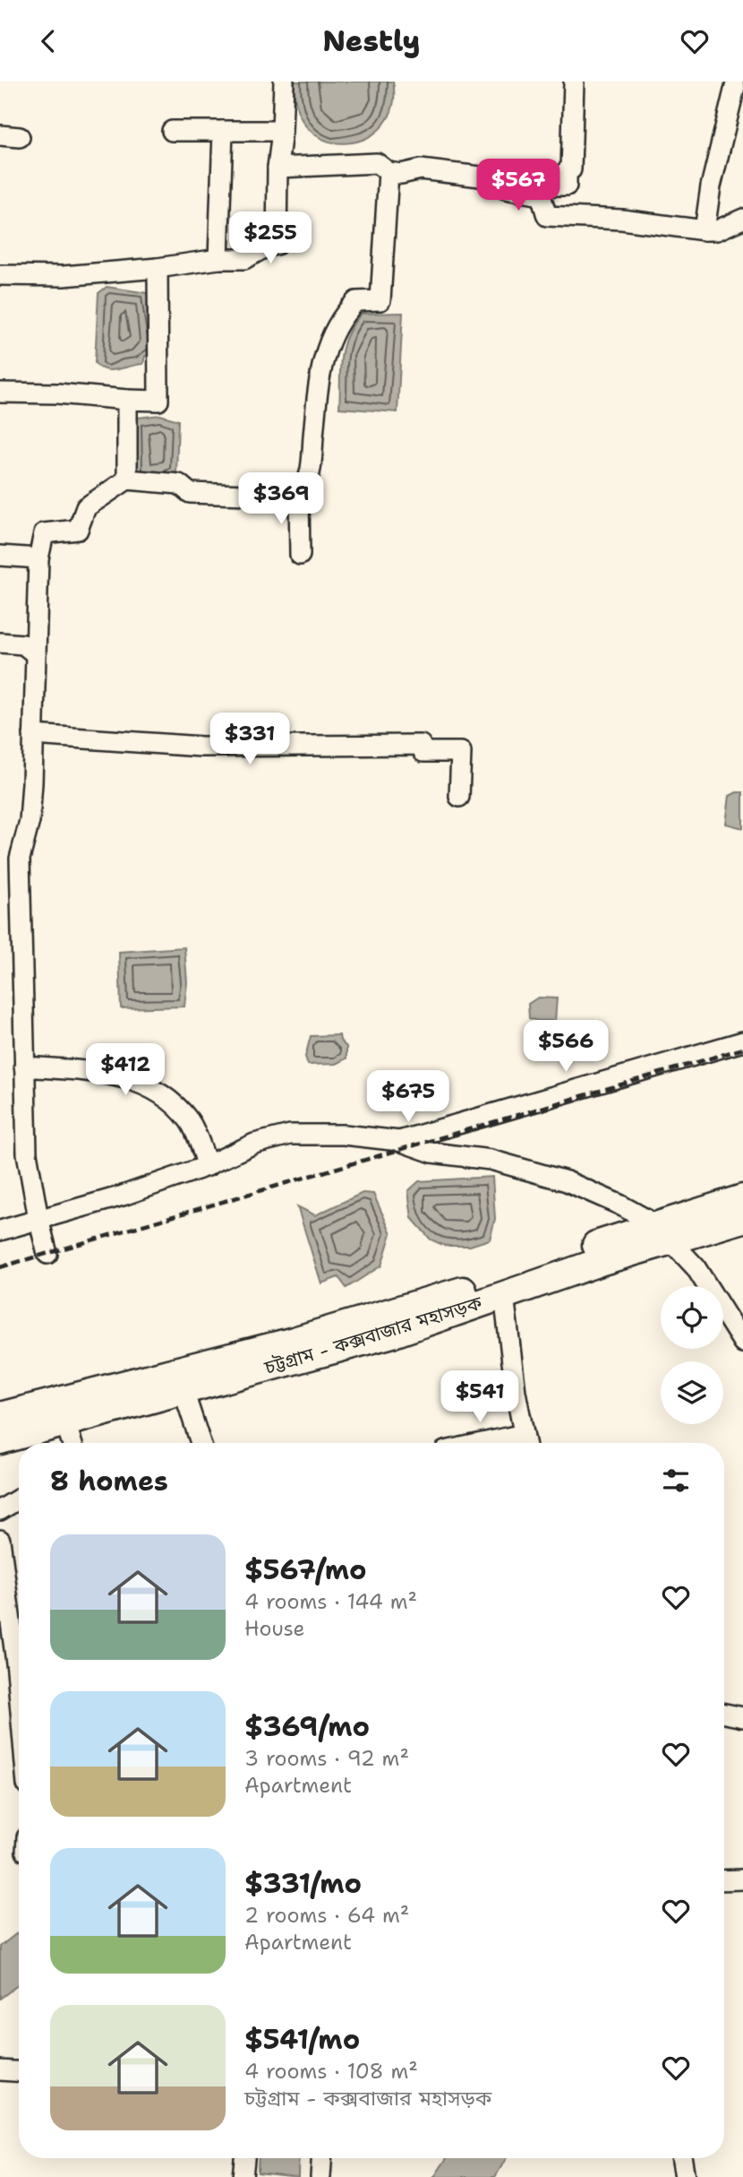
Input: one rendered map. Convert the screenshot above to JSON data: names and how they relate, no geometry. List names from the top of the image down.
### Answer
{
  "streets": {
    "highway": ["চট্টগ্রাম - কক্সবাজার মহাসড়ক"]
  },
  "page": {
    "header": "Nestly",
    "price": [
      "$567",
      "$255",
      "$369",
      "$331",
      "$566",
      "$412",
      "$675",
      "$541"
    ],
    "heading": "8 homes",
    "list": [
      {
        "name": "$567/mo",
        "note": "4 rooms · 144 m² · House"
      },
      {
        "name": "$369/mo",
        "note": "3 rooms · 92 m² · Apartment"
      },
      {
        "name": "$331/mo",
        "note": "2 rooms · 64 m² · Apartment"
      },
      {
        "name": "$541/mo",
        "note": "4 rooms · 108 m² · চট্টগ্রাম - কক্সবাজার মহাসড়ক"
      }
    ]
  }
}
